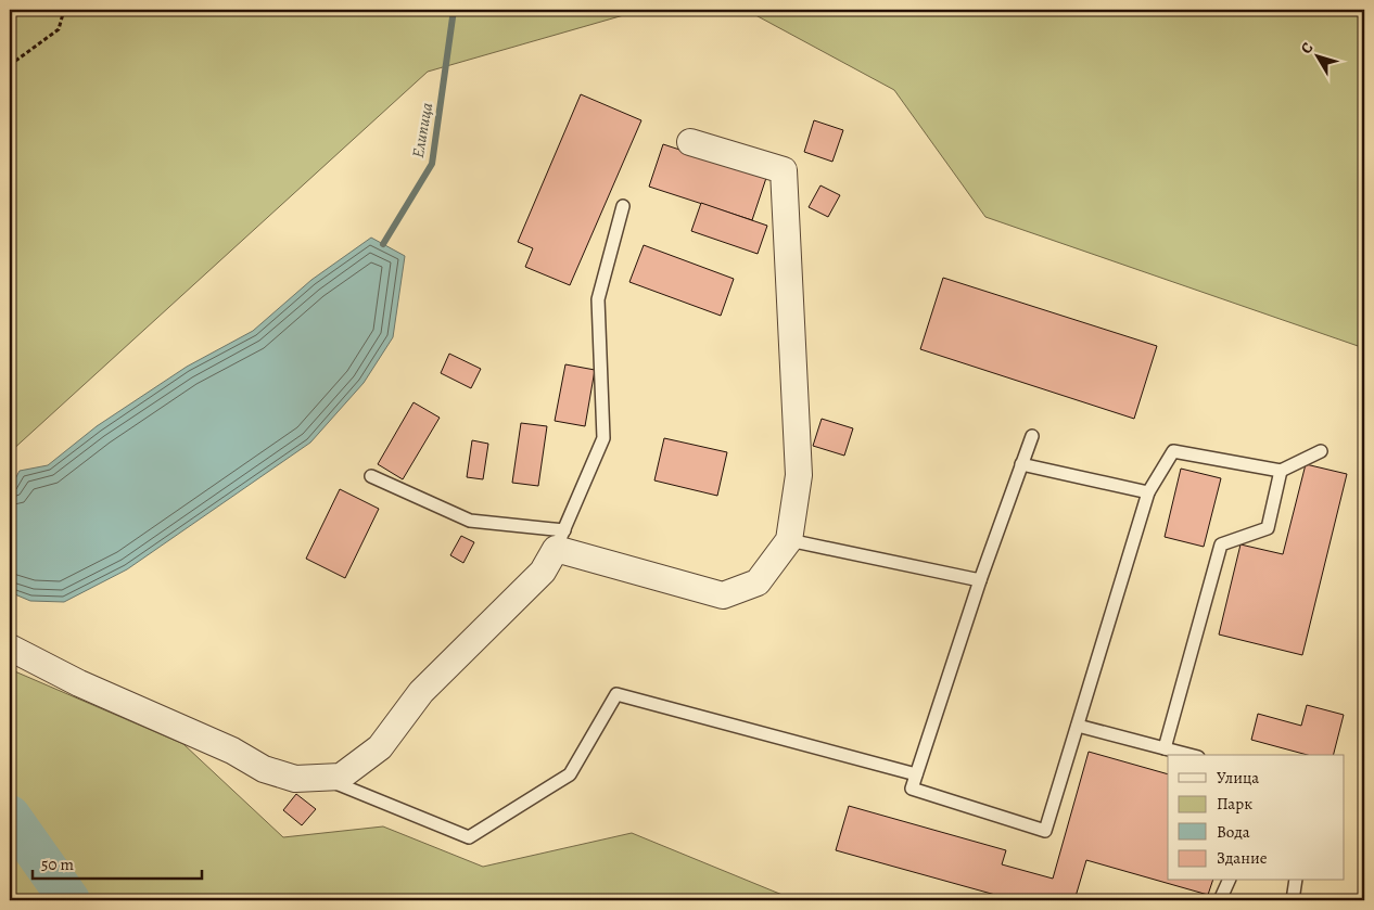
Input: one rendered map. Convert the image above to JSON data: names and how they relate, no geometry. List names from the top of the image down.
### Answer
{
  "water": ["Елипица"],
  "legend": [
    "Улица",
    "Парк",
    "Вода",
    "Здание"
  ],
  "scale_bar": "50 m",
  "north": "top left"
}
